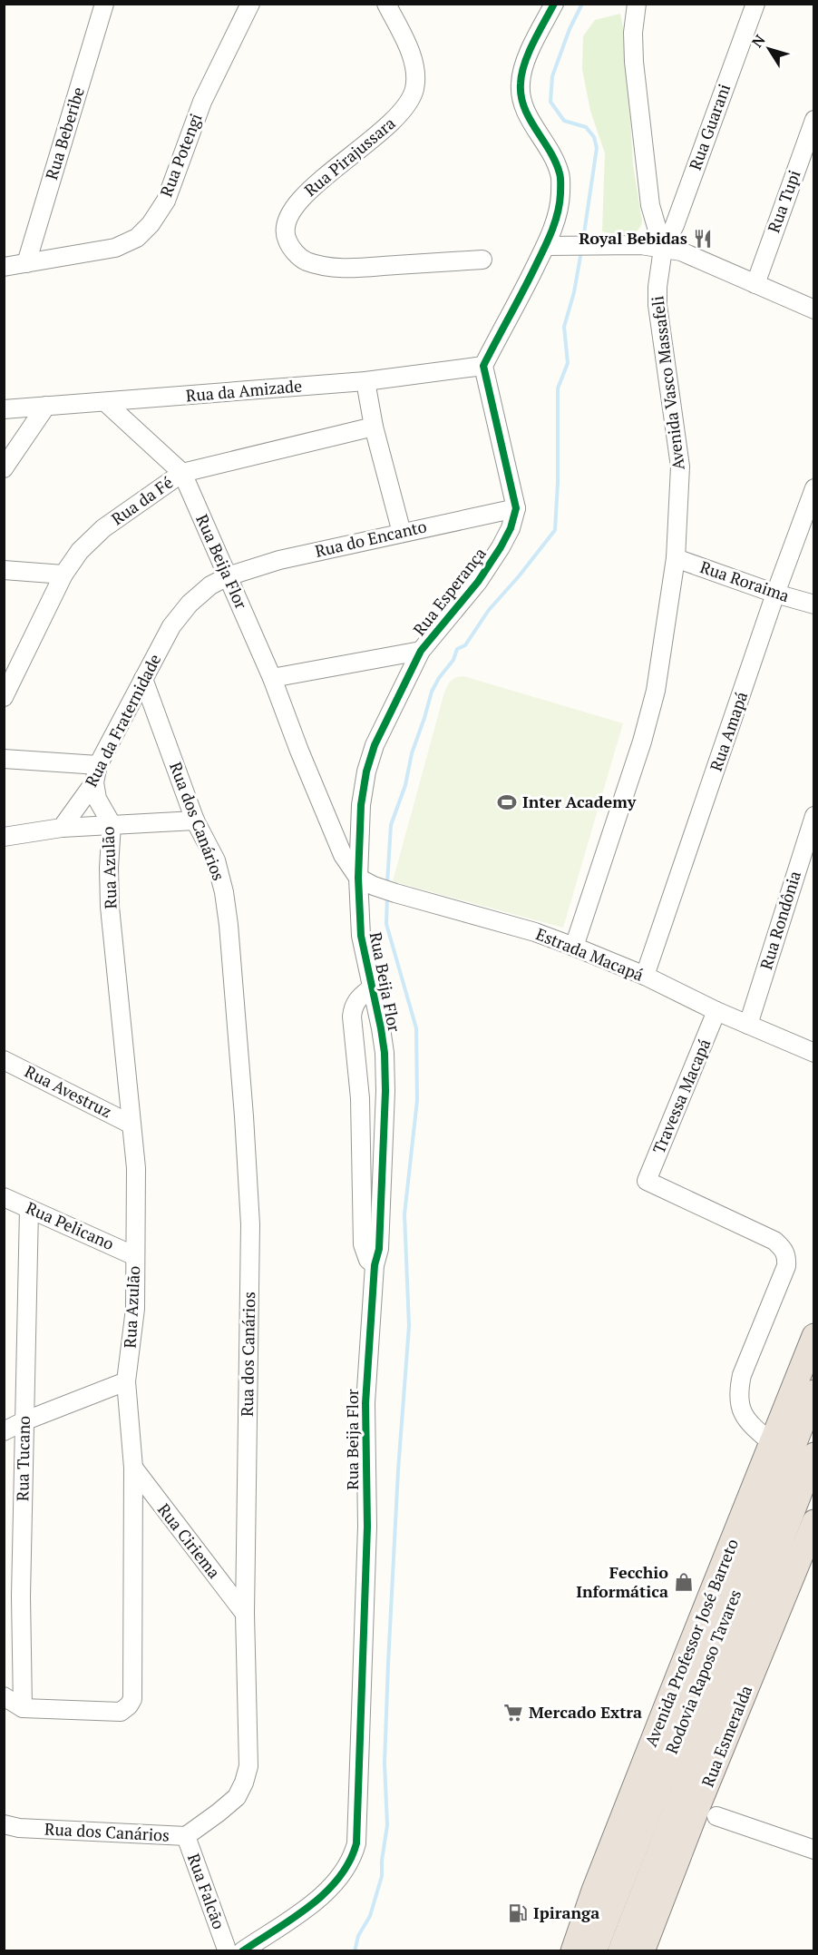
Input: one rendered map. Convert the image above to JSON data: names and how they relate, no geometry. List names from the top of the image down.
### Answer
{
  "streets": {
    "highway": ["Avenida Professor José Barreto", "Rodovia Raposo Tavares", "Rua Esmeralda"],
    "street": [
      "Rua Guarani",
      "Rua Beberibe",
      "Rua Potengi",
      "Rua Pirajussara",
      "Rua Tupi",
      "Avenida Vasco Massafeli",
      "Rua da Amizade",
      "Rua da Fé",
      "Rua do Encanto",
      "Rua Beija Flor",
      "Rua Roraima",
      "Rua Esperança",
      "Rua da Fraternidade",
      "Rua Amapá",
      "Rua dos Canários",
      "Rua Azulão",
      "Rua Rondônia",
      "Estrada Macapá",
      "Rua Avestruz",
      "Travessa Macapá",
      "Rua Pelicano",
      "Rua Tucano",
      "Rua Ciriema",
      "Rua Falcão"
    ]
  },
  "crossings": [
    ["Rua Guarani", "Avenida Vasco Massafeli"],
    ["Rua Beberibe", "Rua Potengi"],
    ["Avenida Vasco Massafeli", "Rua Roraima"],
    ["Avenida Vasco Massafeli", "Estrada Macapá"],
    ["Rua da Amizade", "Rua Beija Flor"],
    ["Rua da Fé", "Rua Beija Flor"],
    ["Rua do Encanto", "Rua Beija Flor"],
    ["Rua do Encanto", "Rua Esperança"],
    ["Rua do Encanto", "Rua da Fraternidade"],
    ["Rua Beija Flor", "Rua Esperança"],
    ["Rua Beija Flor", "Rua da Fraternidade"],
    ["Rua Beija Flor", "Estrada Macapá"],
    ["Rua Beija Flor", "Rua Falcão"],
    ["Rua Roraima", "Rua Amapá"],
    ["Rua Esperança", "Estrada Macapá"],
    ["Rua da Fraternidade", "Rua dos Canários"],
    ["Rua da Fraternidade", "Rua Azulão"],
    ["Rua Amapá", "Estrada Macapá"],
    ["Rua dos Canários", "Rua Ciriema"],
    ["Rua dos Canários", "Rua Falcão"],
    ["Rua Azulão", "Rua Avestruz"],
    ["Rua Azulão", "Rua Pelicano"],
    ["Rua Azulão", "Rua Tucano"],
    ["Rua Azulão", "Rua Ciriema"],
    ["Rua Rondônia", "Estrada Macapá"],
    ["Estrada Macapá", "Travessa Macapá"],
    ["Travessa Macapá", "Avenida Professor José Barreto"],
    ["Rua Pelicano", "Rua Tucano"]
  ],
  "places": {
    "restaurant": ["Royal Bebidas"],
    "sports": ["Inter Academy"],
    "shop": ["Fecchio Informática"],
    "supermarket": ["Mercado Extra"],
    "fuel station": ["Ipiranga"]
  },
  "north": "top left"
}
